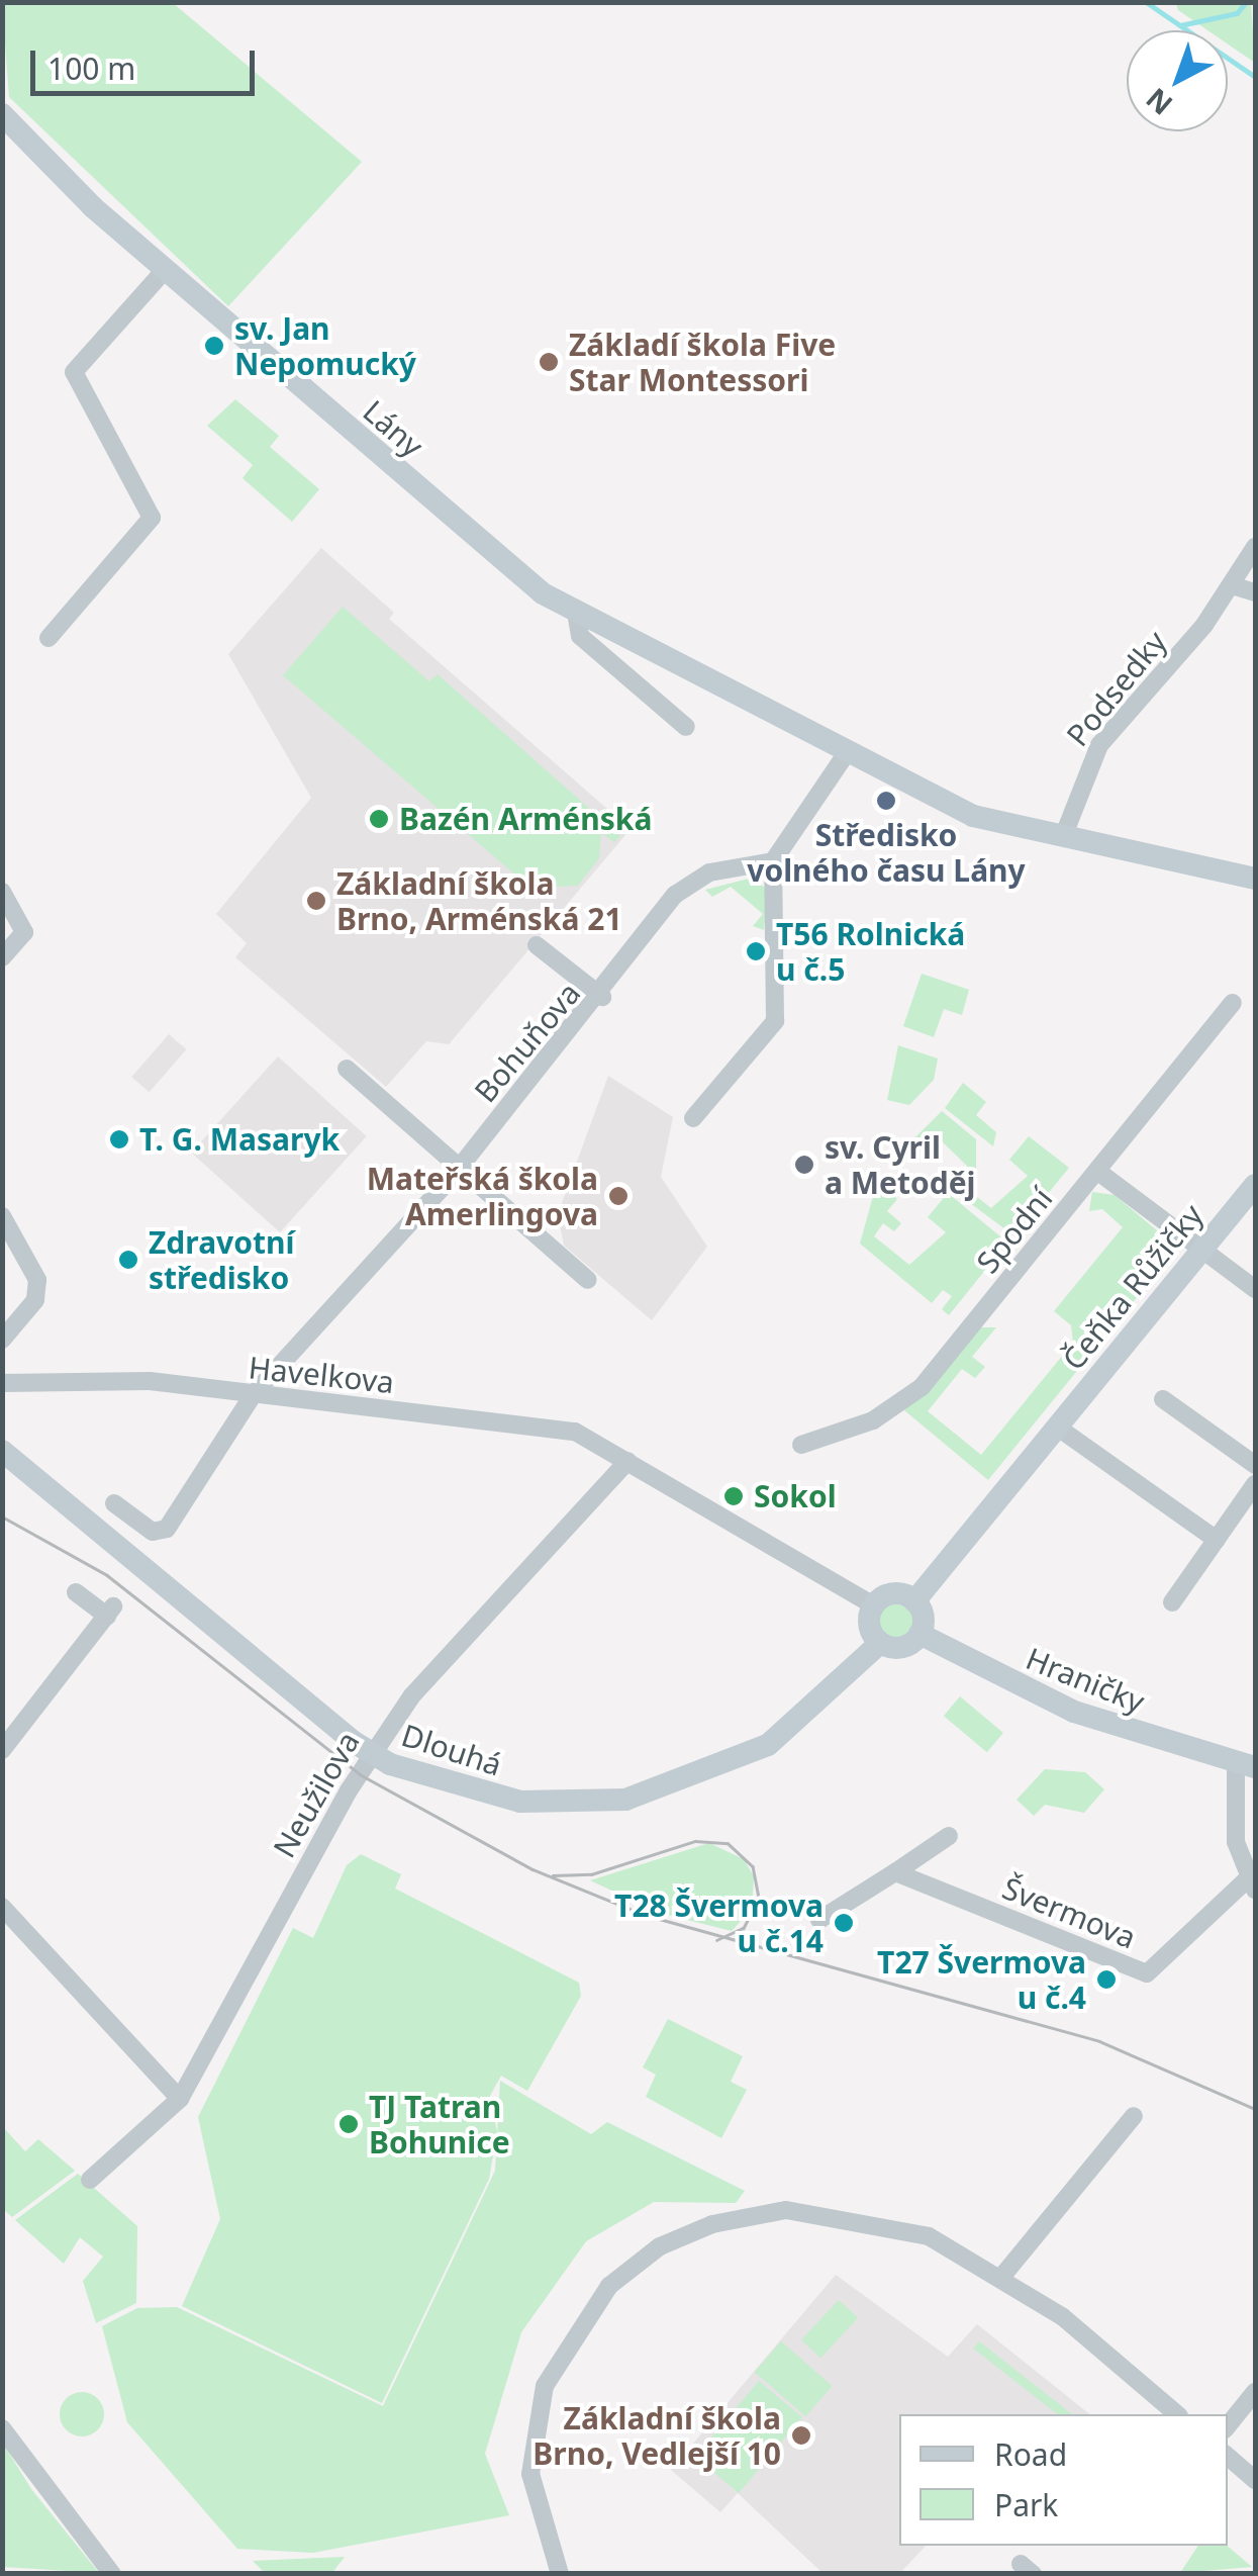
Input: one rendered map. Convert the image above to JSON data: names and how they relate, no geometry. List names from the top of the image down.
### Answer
{
  "streets": {
    "street": [
      "Lány",
      "Podsedky",
      "Bohuňova",
      "Spodní",
      "Čeňka Růžičky",
      "Havelkova",
      "Hraničky",
      "Dlouhá",
      "Neužilova",
      "Švermova"
    ]
  },
  "crossings": [
    ["Lány", "Podsedky"],
    ["Bohuňova", "Havelkova"],
    ["Čeňka Růžičky", "Hraničky"],
    ["Čeňka Růžičky", "Dlouhá"],
    ["Havelkova", "Neužilova"],
    ["Hraničky", "Dlouhá"],
    ["Hraničky", "Švermova"]
  ],
  "places": [
    "sv. Jan Nepomucký",
    "Základí škola Five Star Montessori",
    "Středisko volného času Lány",
    "Bazén Arménská",
    "Základní škola Brno, Arménská 21",
    "T56 Rolnická u č.5",
    "T. G. Masaryk",
    "sv. Cyril a Metoděj",
    "Mateřská škola Amerlingova",
    "Zdravotní středisko",
    "Sokol",
    "T28 Švermova u č.14",
    "T27 Švermova u č.4",
    "TJ Tatran Bohunice",
    "Základní škola Brno, Vedlejší 10"
  ],
  "legend": ["Road", "Park"],
  "scale_bar": "100 m",
  "north": "bottom left"
}
